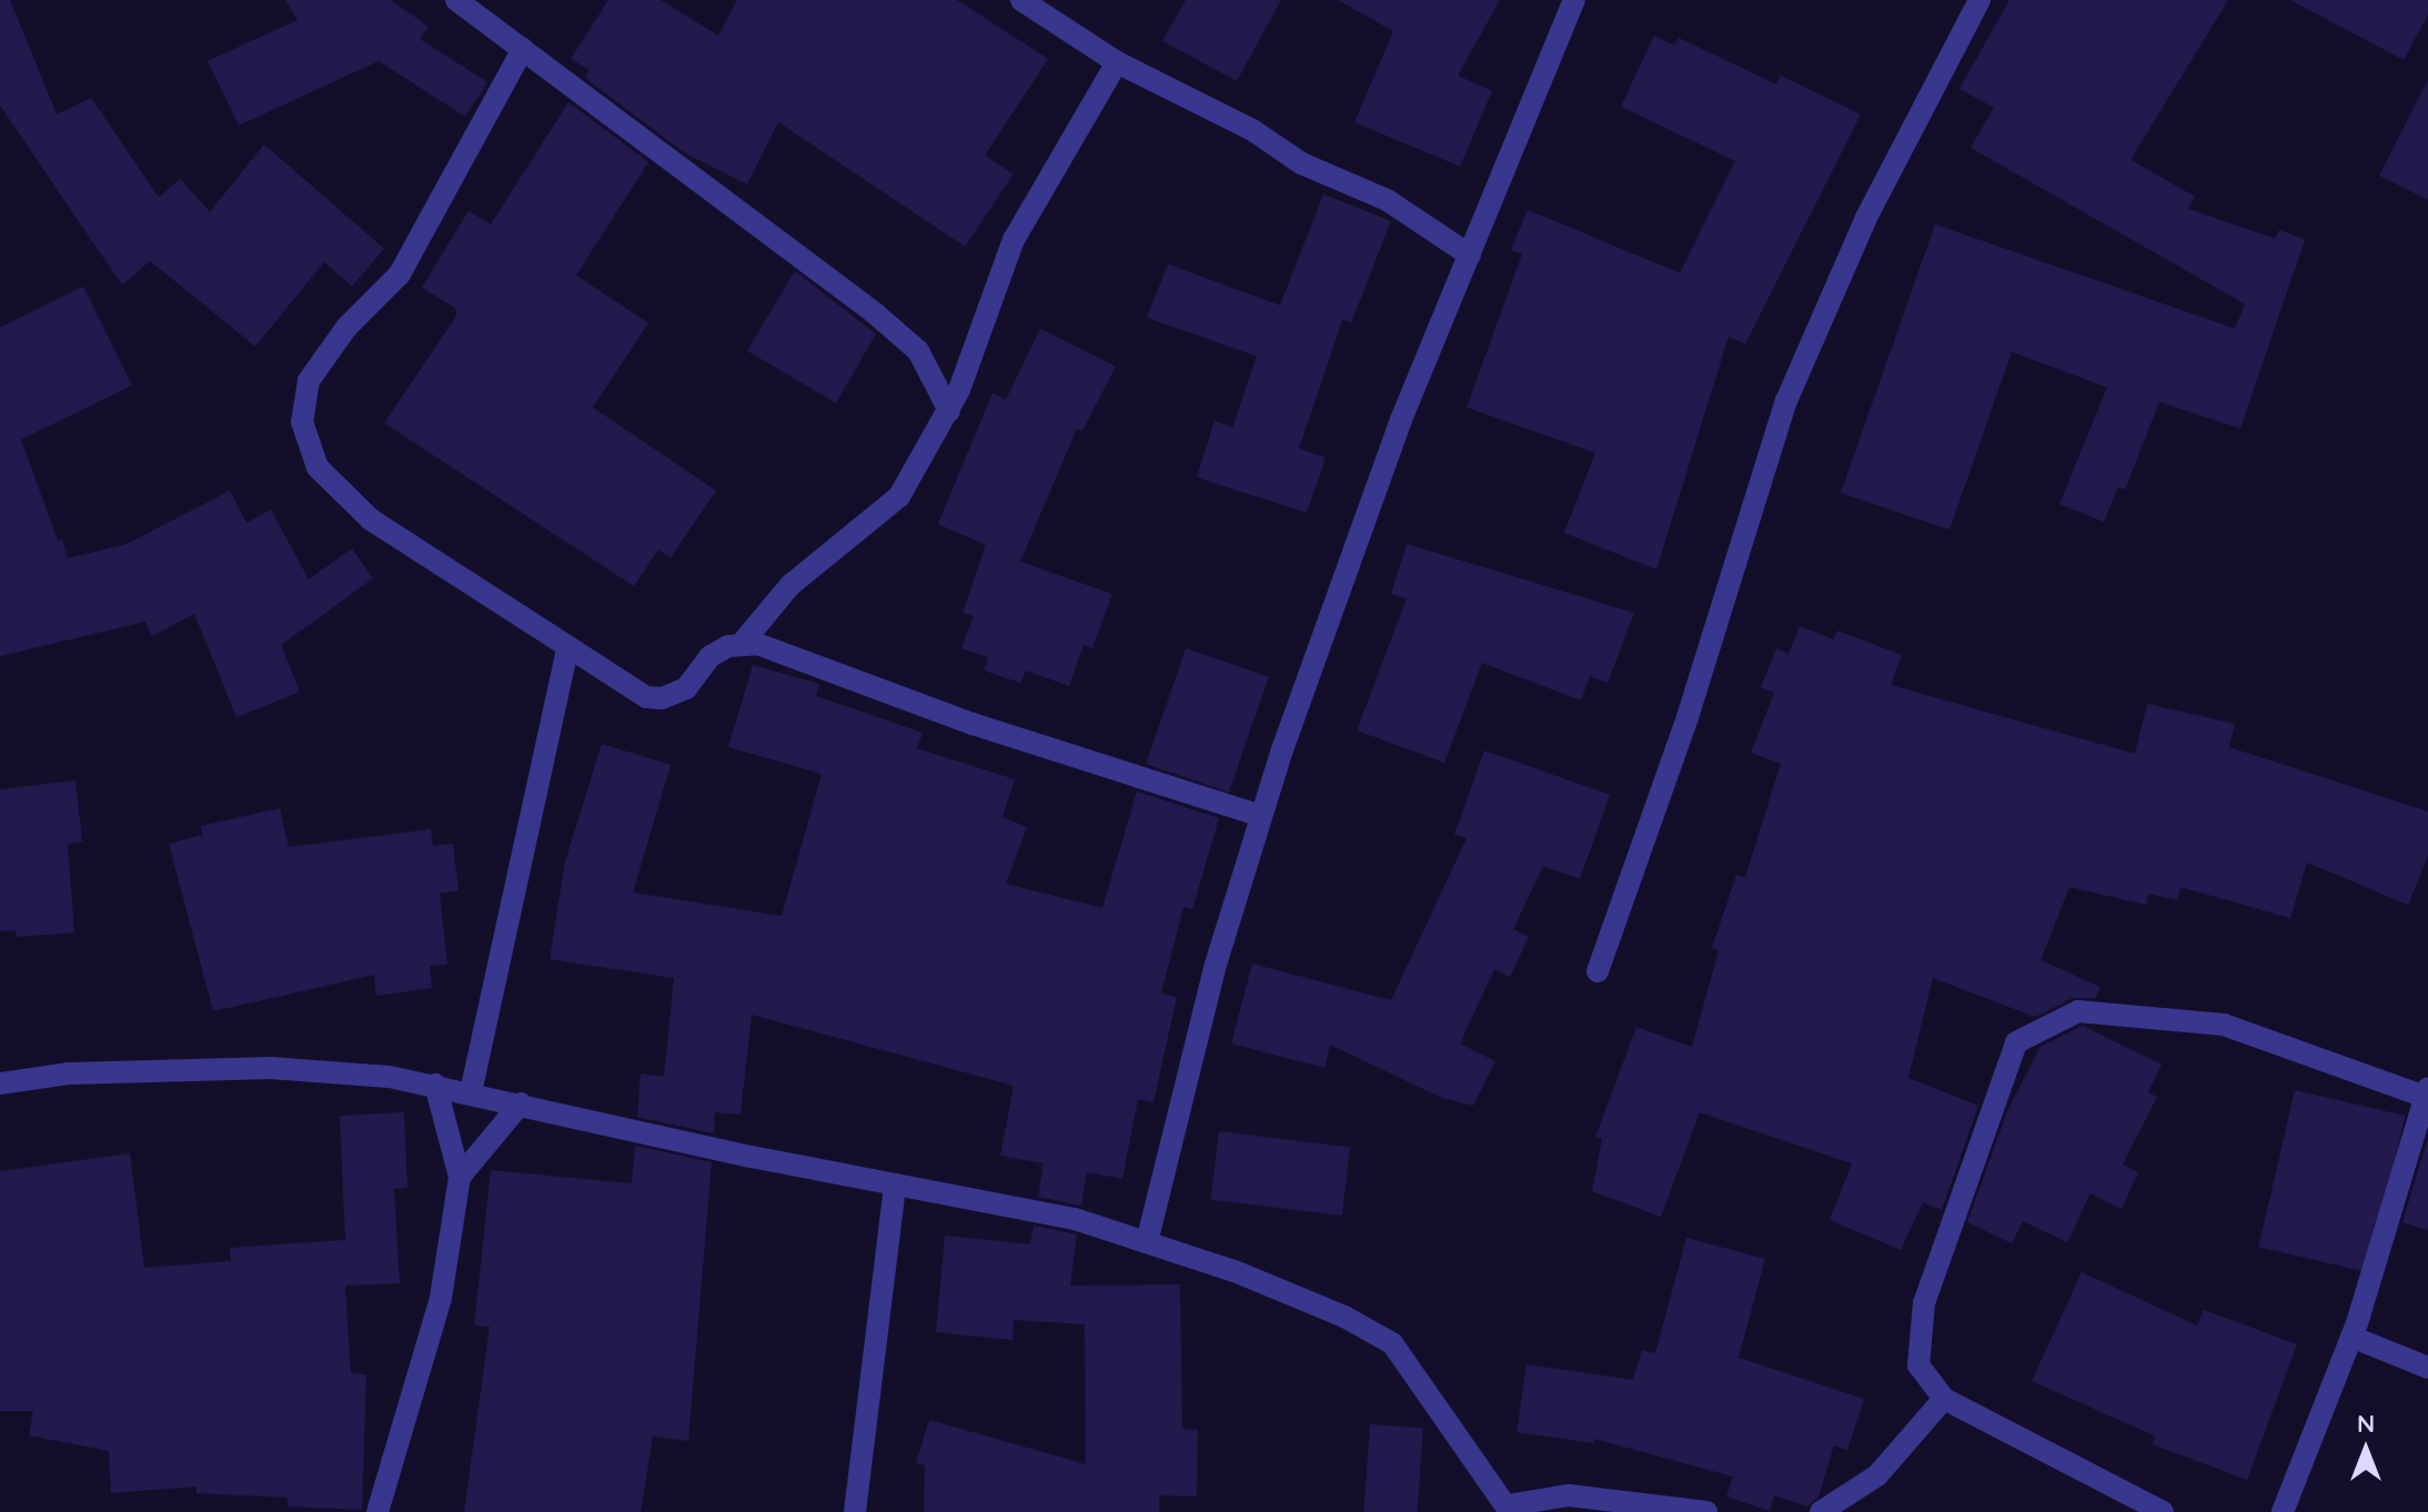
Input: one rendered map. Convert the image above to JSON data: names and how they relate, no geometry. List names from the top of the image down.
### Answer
{
  "north": "top"
}
